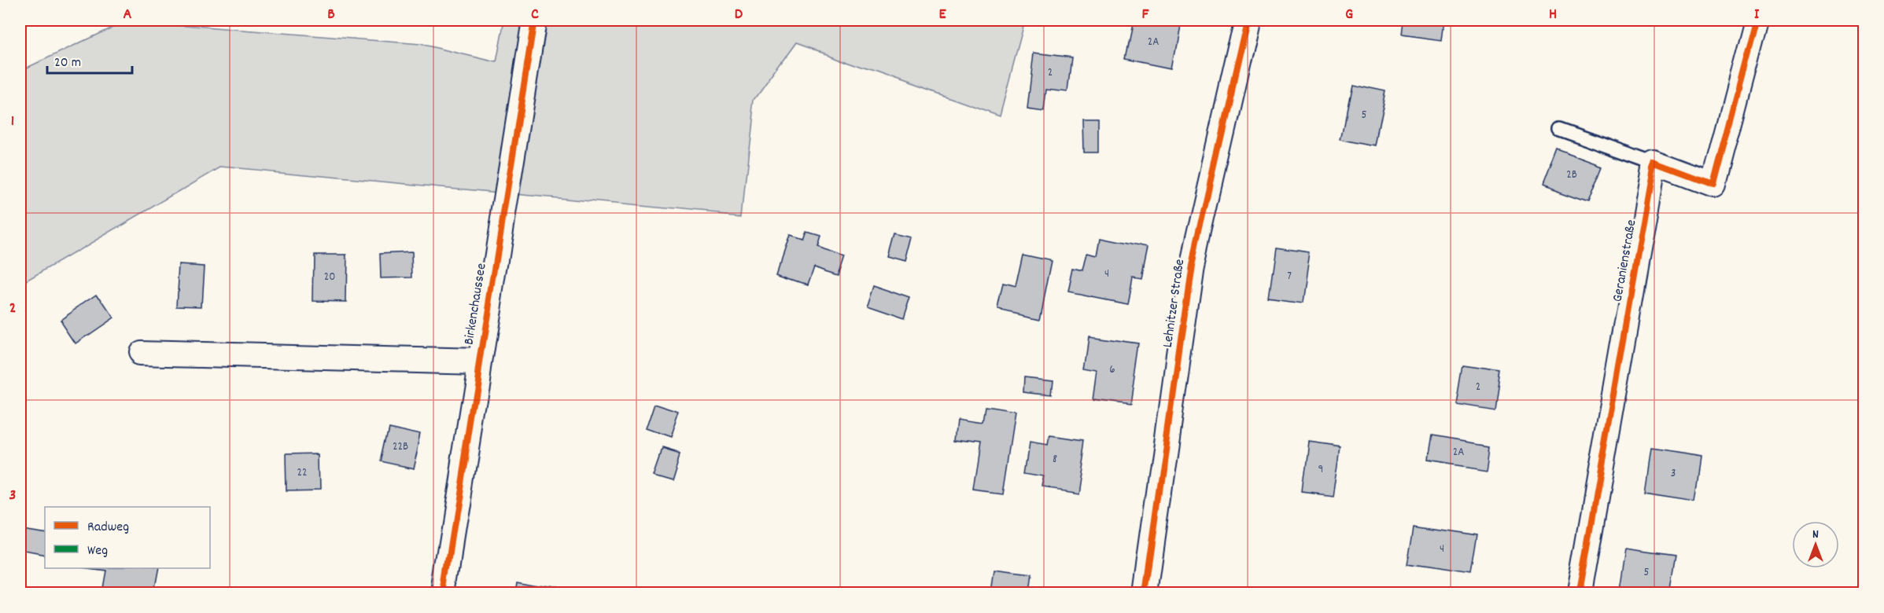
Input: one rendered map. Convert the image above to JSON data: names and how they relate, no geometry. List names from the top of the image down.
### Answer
{
  "streets": {
    "street": ["Geranienstraße", "Lehnitzer Straße", "Birkenchaussee"]
  },
  "house_numbers": [
    "2A",
    "2",
    "5",
    "2B",
    "4",
    "7",
    "20",
    "6",
    "2",
    "22B",
    "2A",
    "8",
    "9",
    "22",
    "3",
    "4",
    "5"
  ],
  "legend": ["Radweg", "Weg"],
  "scale_bar": "20 m",
  "north": "top",
  "grid": {
    "columns": [
      "A",
      "B",
      "C",
      "D",
      "E",
      "F",
      "G",
      "H",
      "I"
    ],
    "rows": ["1", "2", "3"]
  }
}
